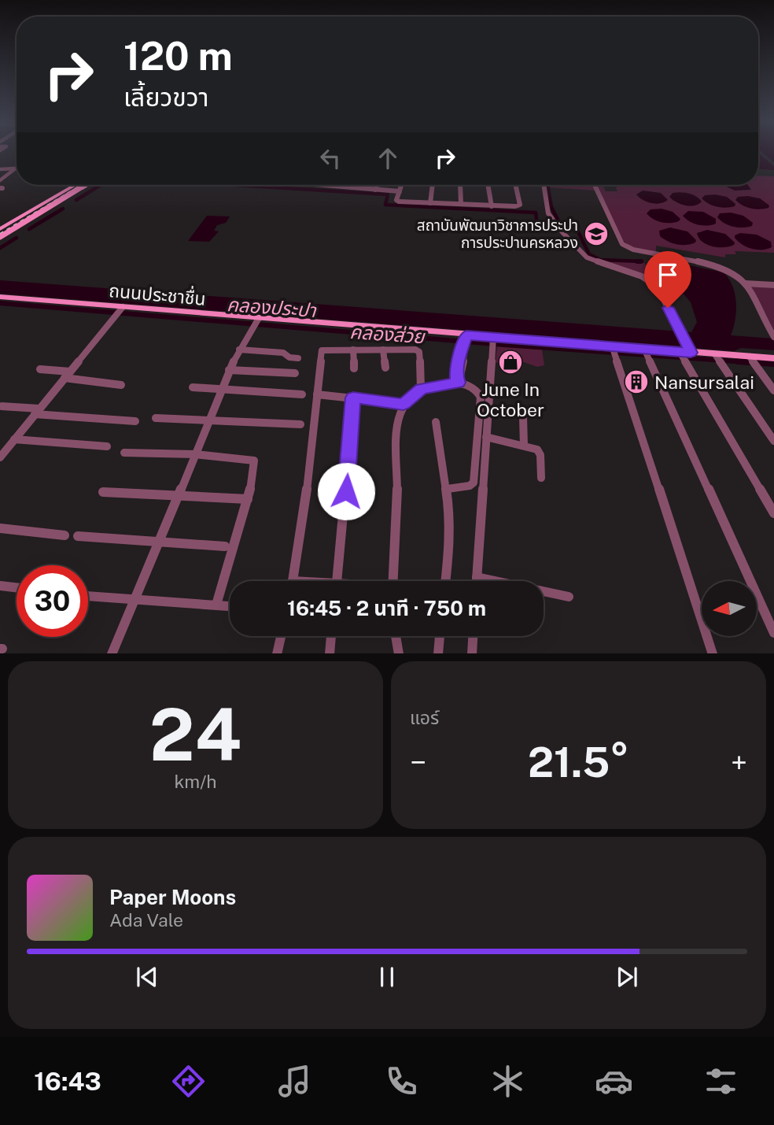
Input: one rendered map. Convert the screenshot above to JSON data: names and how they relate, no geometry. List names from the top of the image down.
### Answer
{
  "streets": {
    "main road": ["ถนนประชาชื่น"]
  },
  "water": ["คลองประปา", "คลองส่วย"],
  "places": {
    "school or university": ["สถาบันพัฒนาวิชาการประปา การประปานครหลวง"],
    "shop": ["June In October"],
    "building": ["Nansursalai"]
  },
  "north": "left",
  "page": {
    "turn": ["120 m", "เลี้ยวขวา"],
    "limit": "30",
    "trip": "16:45 · 2 นาที · 750 m",
    "tile": [
      ["24", "km/h"],
      "แอร์"
    ],
    "heat": ["−", "21.5°", "+"],
    "song": ["Paper Moons", "Ada Vale"],
    "tabs": "16:43"
  }
}
